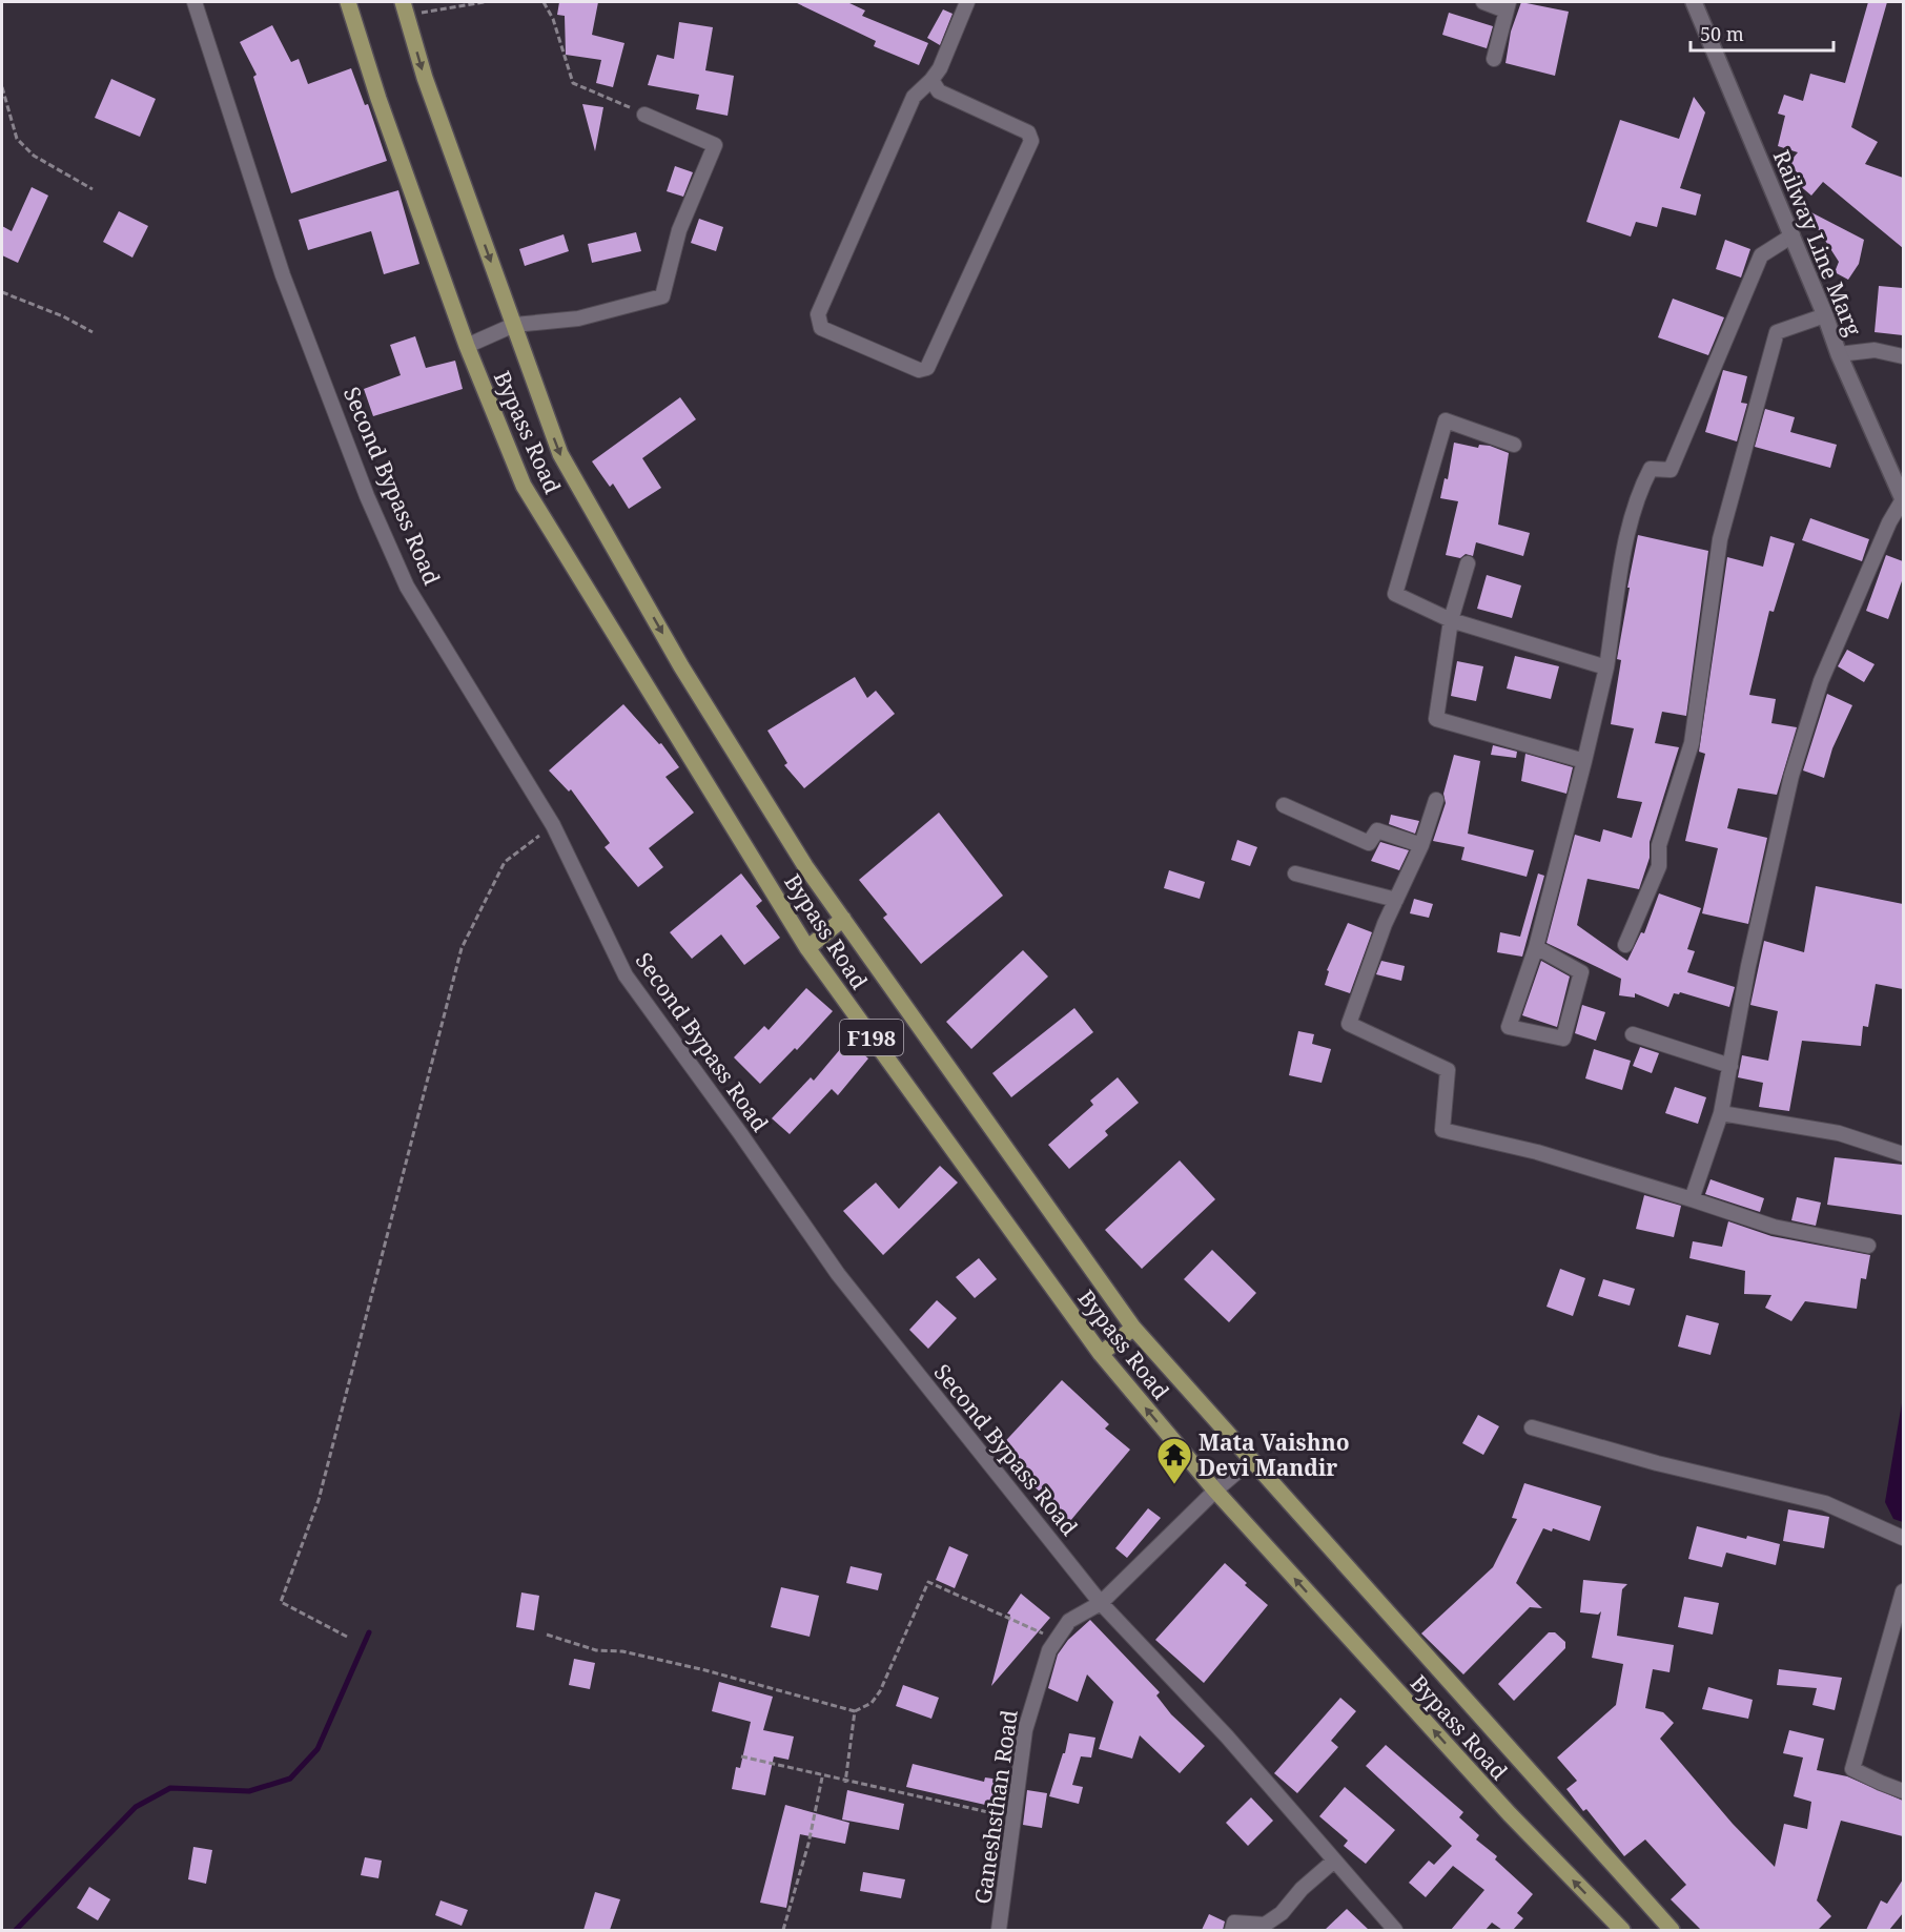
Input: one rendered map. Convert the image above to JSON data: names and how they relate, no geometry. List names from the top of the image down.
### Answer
{
  "streets": {
    "main road": ["Railway Line Marg", "Bypass Road", "F198"],
    "street": ["Second Bypass Road", "Ganeshsthan Road"]
  },
  "crossings": [
    ["Bypass Road", "Ganeshsthan Road"],
    ["Second Bypass Road", "Ganeshsthan Road"]
  ],
  "places": {
    "temple": ["Mata Vaishno Devi Mandir"]
  },
  "scale_bar": "50 m"
}
